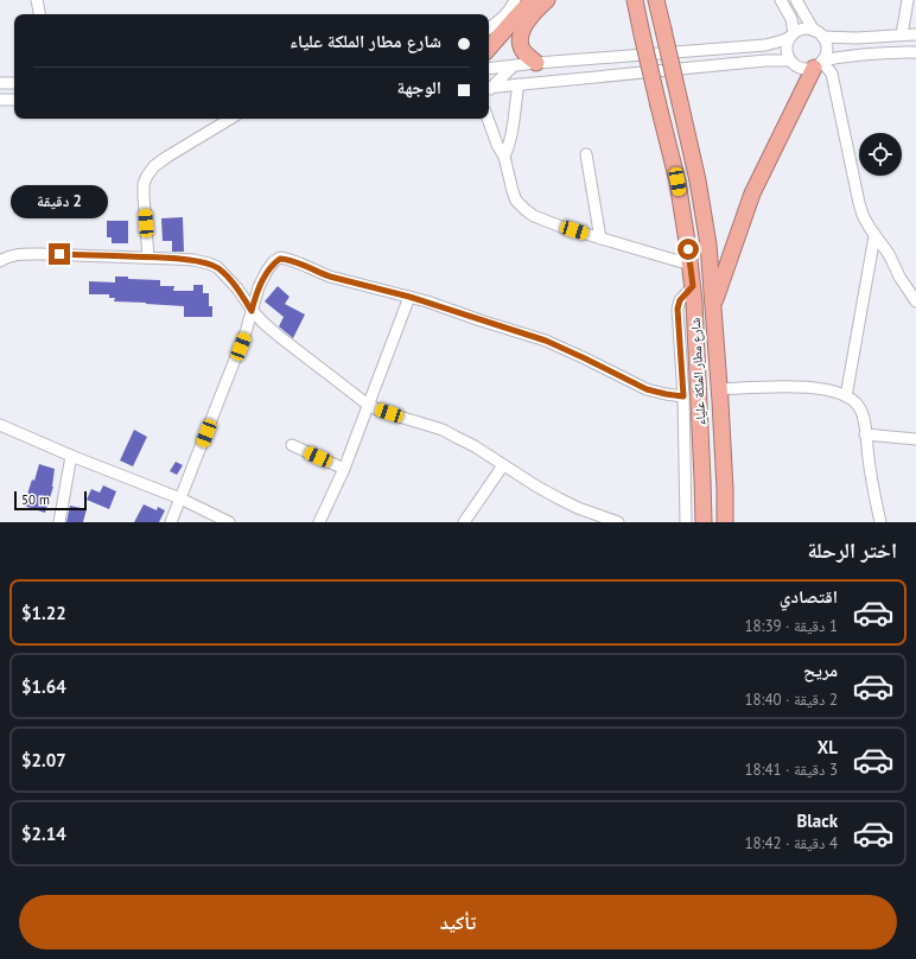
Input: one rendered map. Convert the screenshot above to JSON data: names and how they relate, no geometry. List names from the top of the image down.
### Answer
{
  "streets": {
    "highway": ["شارع مطار الملكة علياء"]
  },
  "scale_bar": "50 m",
  "page": {
    "banner": ["شارع مطار الملكة علياء", "الوجهة"],
    "bubble": "2 دقيقة",
    "scale": "50 m",
    "heading": "اختر الرحلة",
    "list": [
      {
        "name": "اقتصادي",
        "note": "1 دقيقة · 18:39",
        "value": "$1.22"
      },
      {
        "name": "مريح",
        "note": "2 دقيقة · 18:40",
        "value": "$1.64"
      },
      {
        "name": "XL",
        "note": "3 دقيقة · 18:41",
        "value": "$2.07"
      },
      {
        "name": "Black",
        "note": "4 دقيقة · 18:42",
        "value": "$2.14"
      }
    ],
    "buttons": "تأكيد"
  }
}
